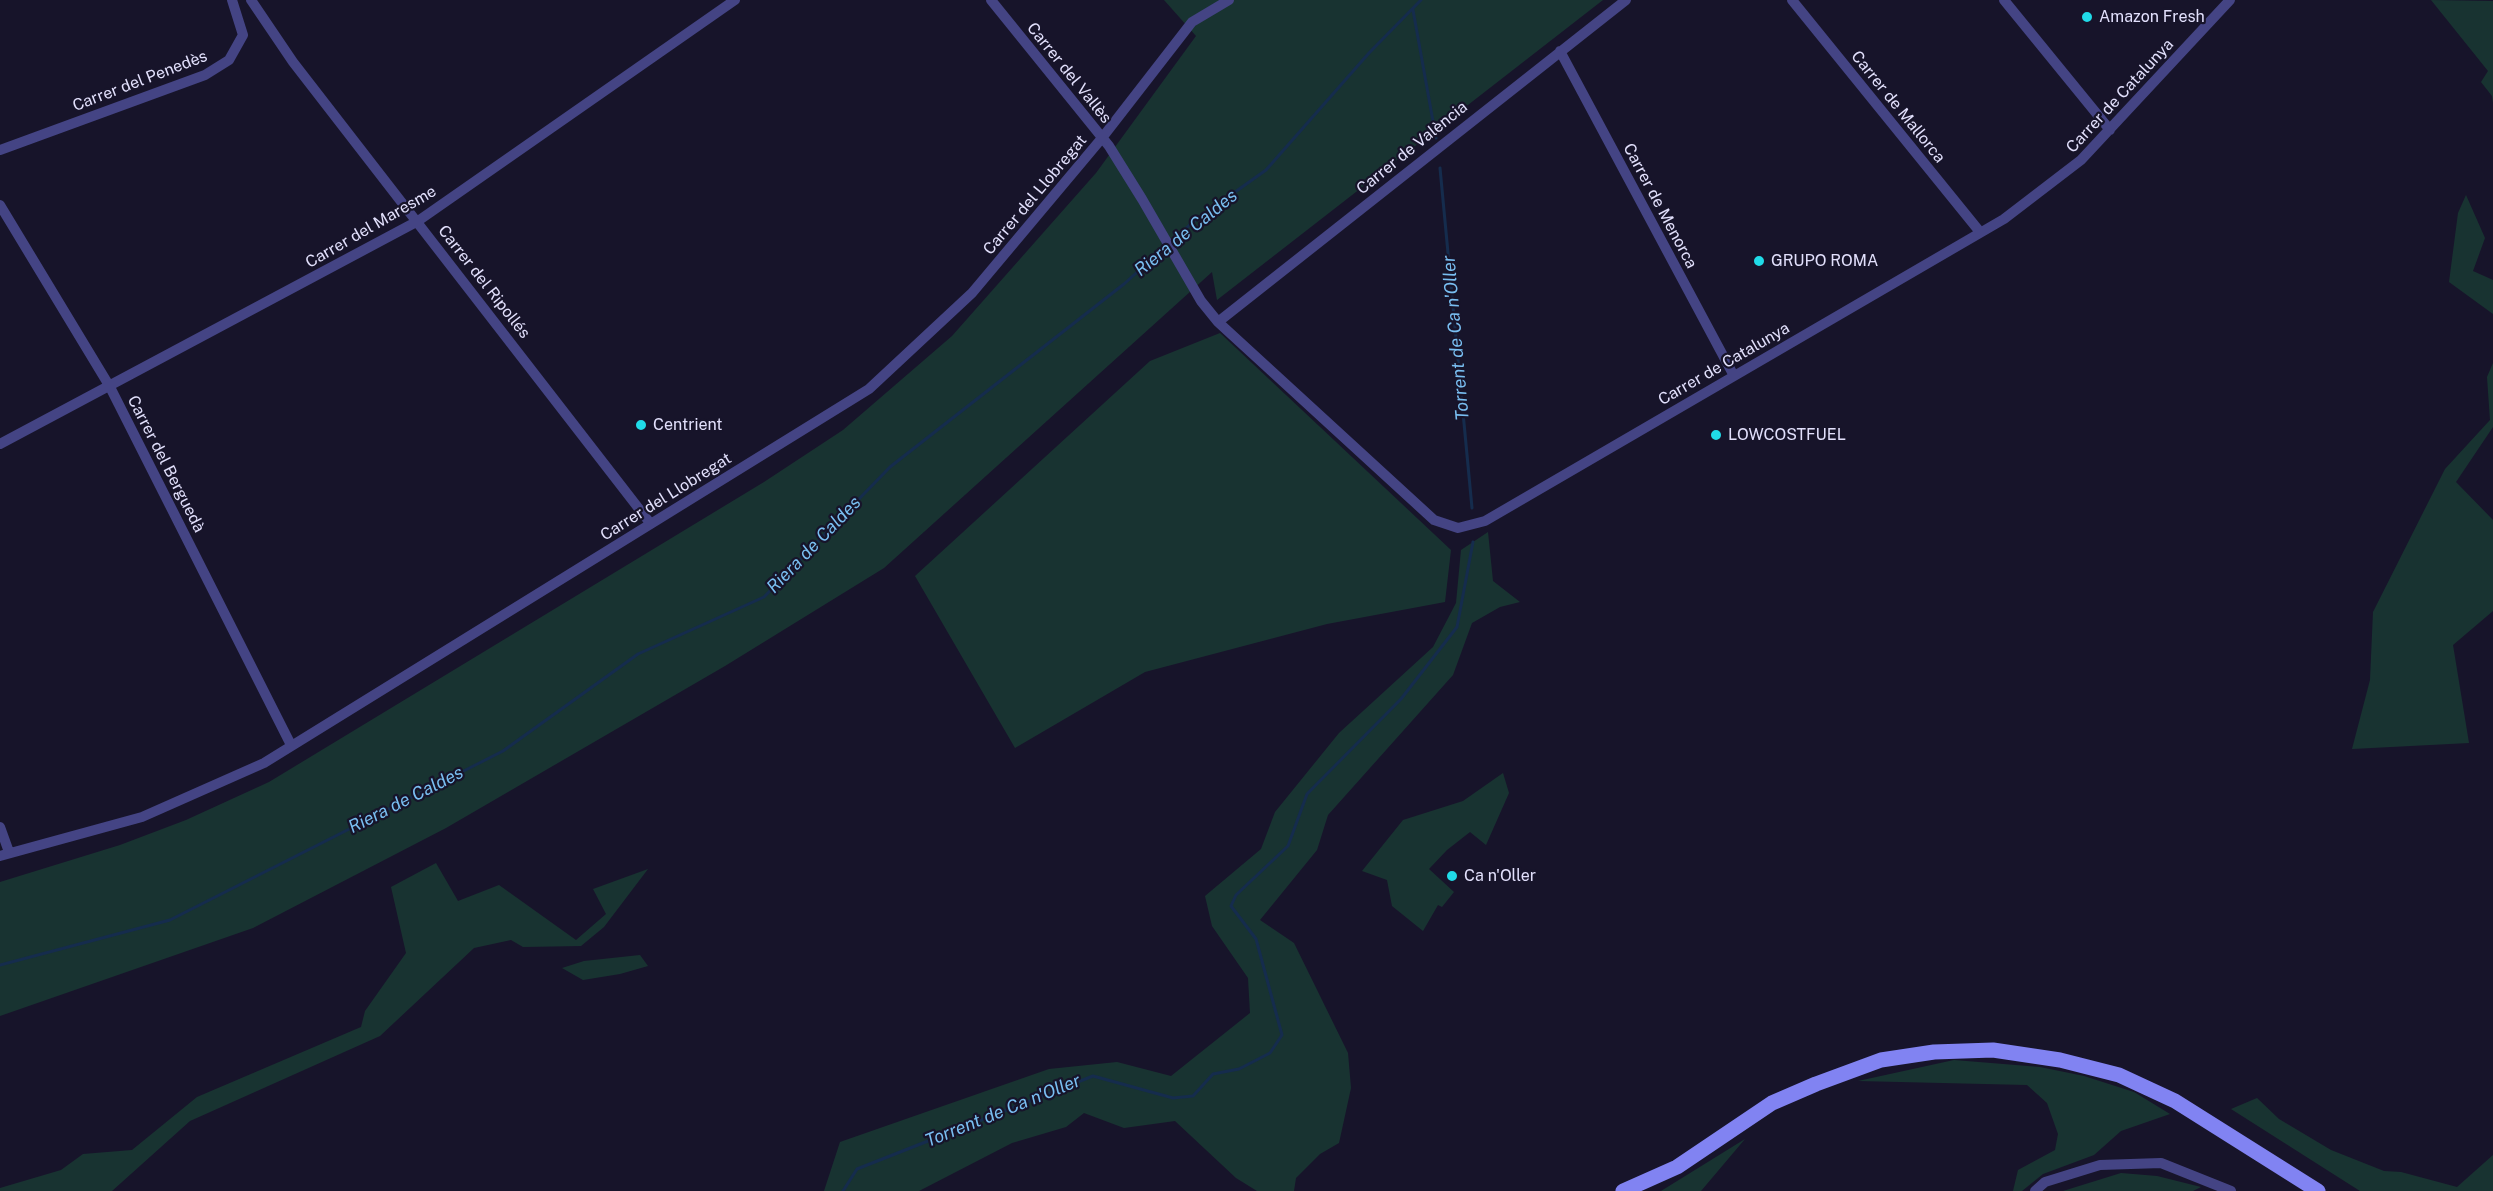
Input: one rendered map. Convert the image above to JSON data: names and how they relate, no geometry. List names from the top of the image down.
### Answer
{
  "streets": {
    "street": [
      "Carrer del Vallès",
      "Carrer del Penedès",
      "Carrer de Catalunya",
      "Carrer de Mallorca",
      "Carrer de València",
      "Carrer del Llobregat",
      "Carrer de Menorca",
      "Carrer del Maresme",
      "Carrer del Ripollés",
      "Carrer del Berguedà"
    ]
  },
  "crossings": [
    ["Carrer del Vallès", "Carrer de Catalunya"],
    ["Carrer del Vallès", "Carrer del Llobregat"],
    ["Carrer de Catalunya", "Carrer de Mallorca"],
    ["Carrer de Catalunya", "Carrer de València"],
    ["Carrer de Catalunya", "Carrer de Menorca"],
    ["Carrer de València", "Carrer de Menorca"],
    ["Carrer del Llobregat", "Carrer del Ripollés"],
    ["Carrer del Llobregat", "Carrer del Berguedà"],
    ["Carrer del Maresme", "Carrer del Ripollés"],
    ["Carrer del Maresme", "Carrer del Berguedà"]
  ],
  "water": ["Riera de Caldes", "Torrent de Ca n'Oller"],
  "places": [
    "Amazon Fresh",
    "GRUPO ROMA",
    "Centrient",
    "LOWCOSTFUEL",
    "Ca n'Oller"
  ]
}
